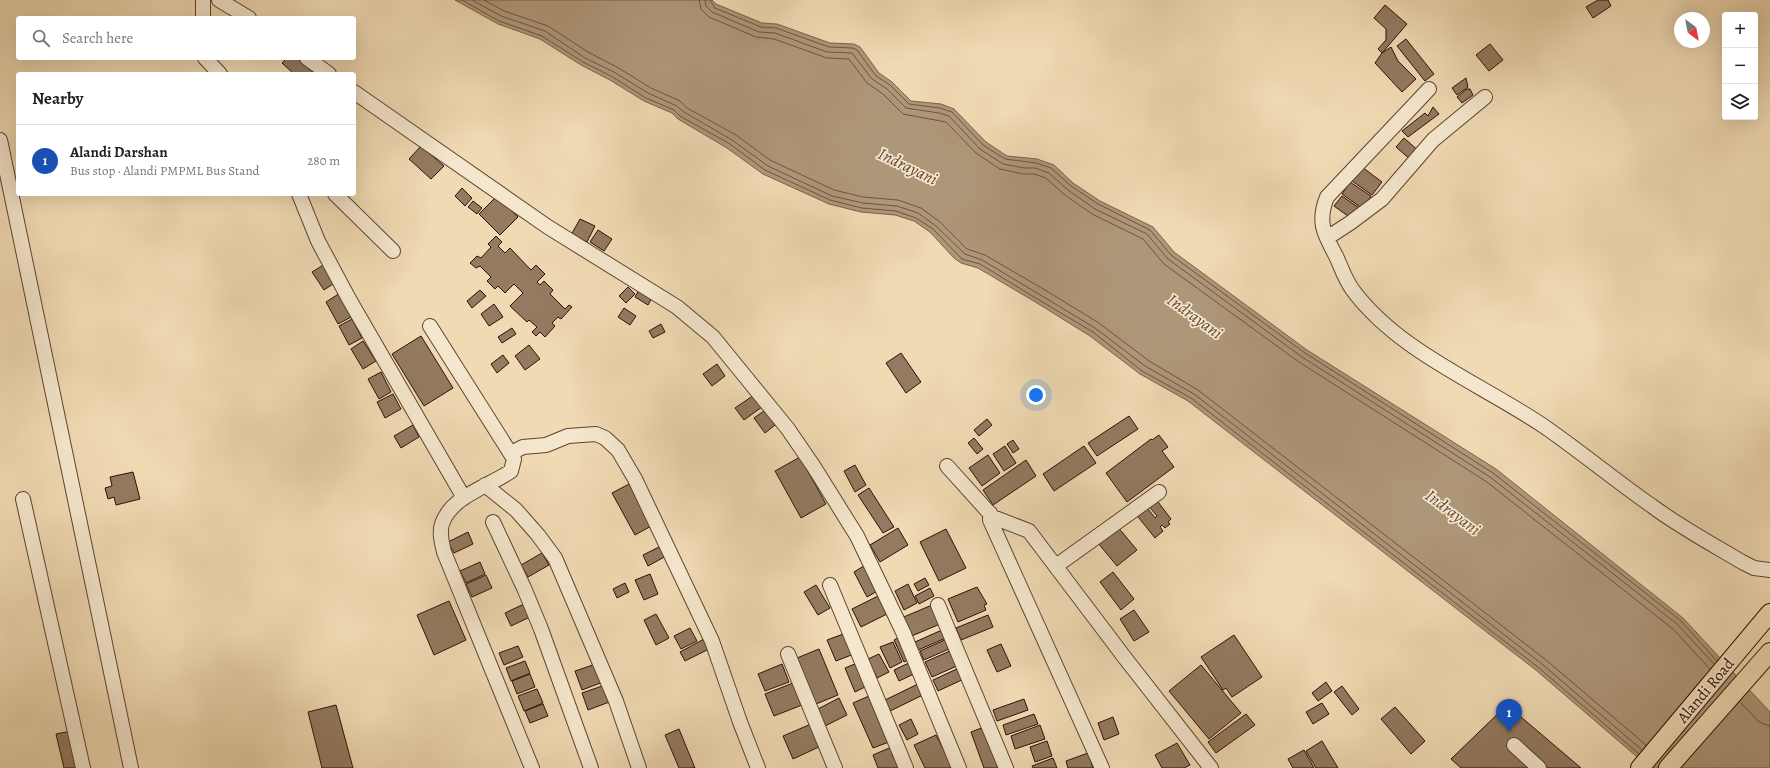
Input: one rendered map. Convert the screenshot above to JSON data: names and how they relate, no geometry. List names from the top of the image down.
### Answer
{
  "streets": {
    "main road": ["Alandi Road"]
  },
  "water": ["Indrayani"],
  "north": "bottom right",
  "page": {
    "map_buttons": ["+", "−"],
    "search": "Search here",
    "heading": "Nearby",
    "list": [
      {
        "mark": "1",
        "name": "Alandi Darshan",
        "note": "Bus stop · Alandi PMPML Bus Stand",
        "value": "280 m"
      }
    ],
    "pins": "1"
  }
}
